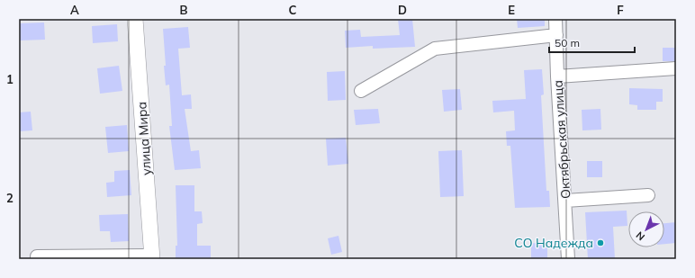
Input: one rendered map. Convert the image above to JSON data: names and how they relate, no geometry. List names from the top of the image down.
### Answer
{
  "streets": {
    "main road": ["улица Мира"],
    "street": ["Октябрьская улица"]
  },
  "places": ["СО Надежда"],
  "scale_bar": "50 m",
  "north": "bottom left",
  "grid": {
    "columns": [
      "A",
      "B",
      "C",
      "D",
      "E",
      "F"
    ],
    "rows": ["1", "2"]
  }
}
